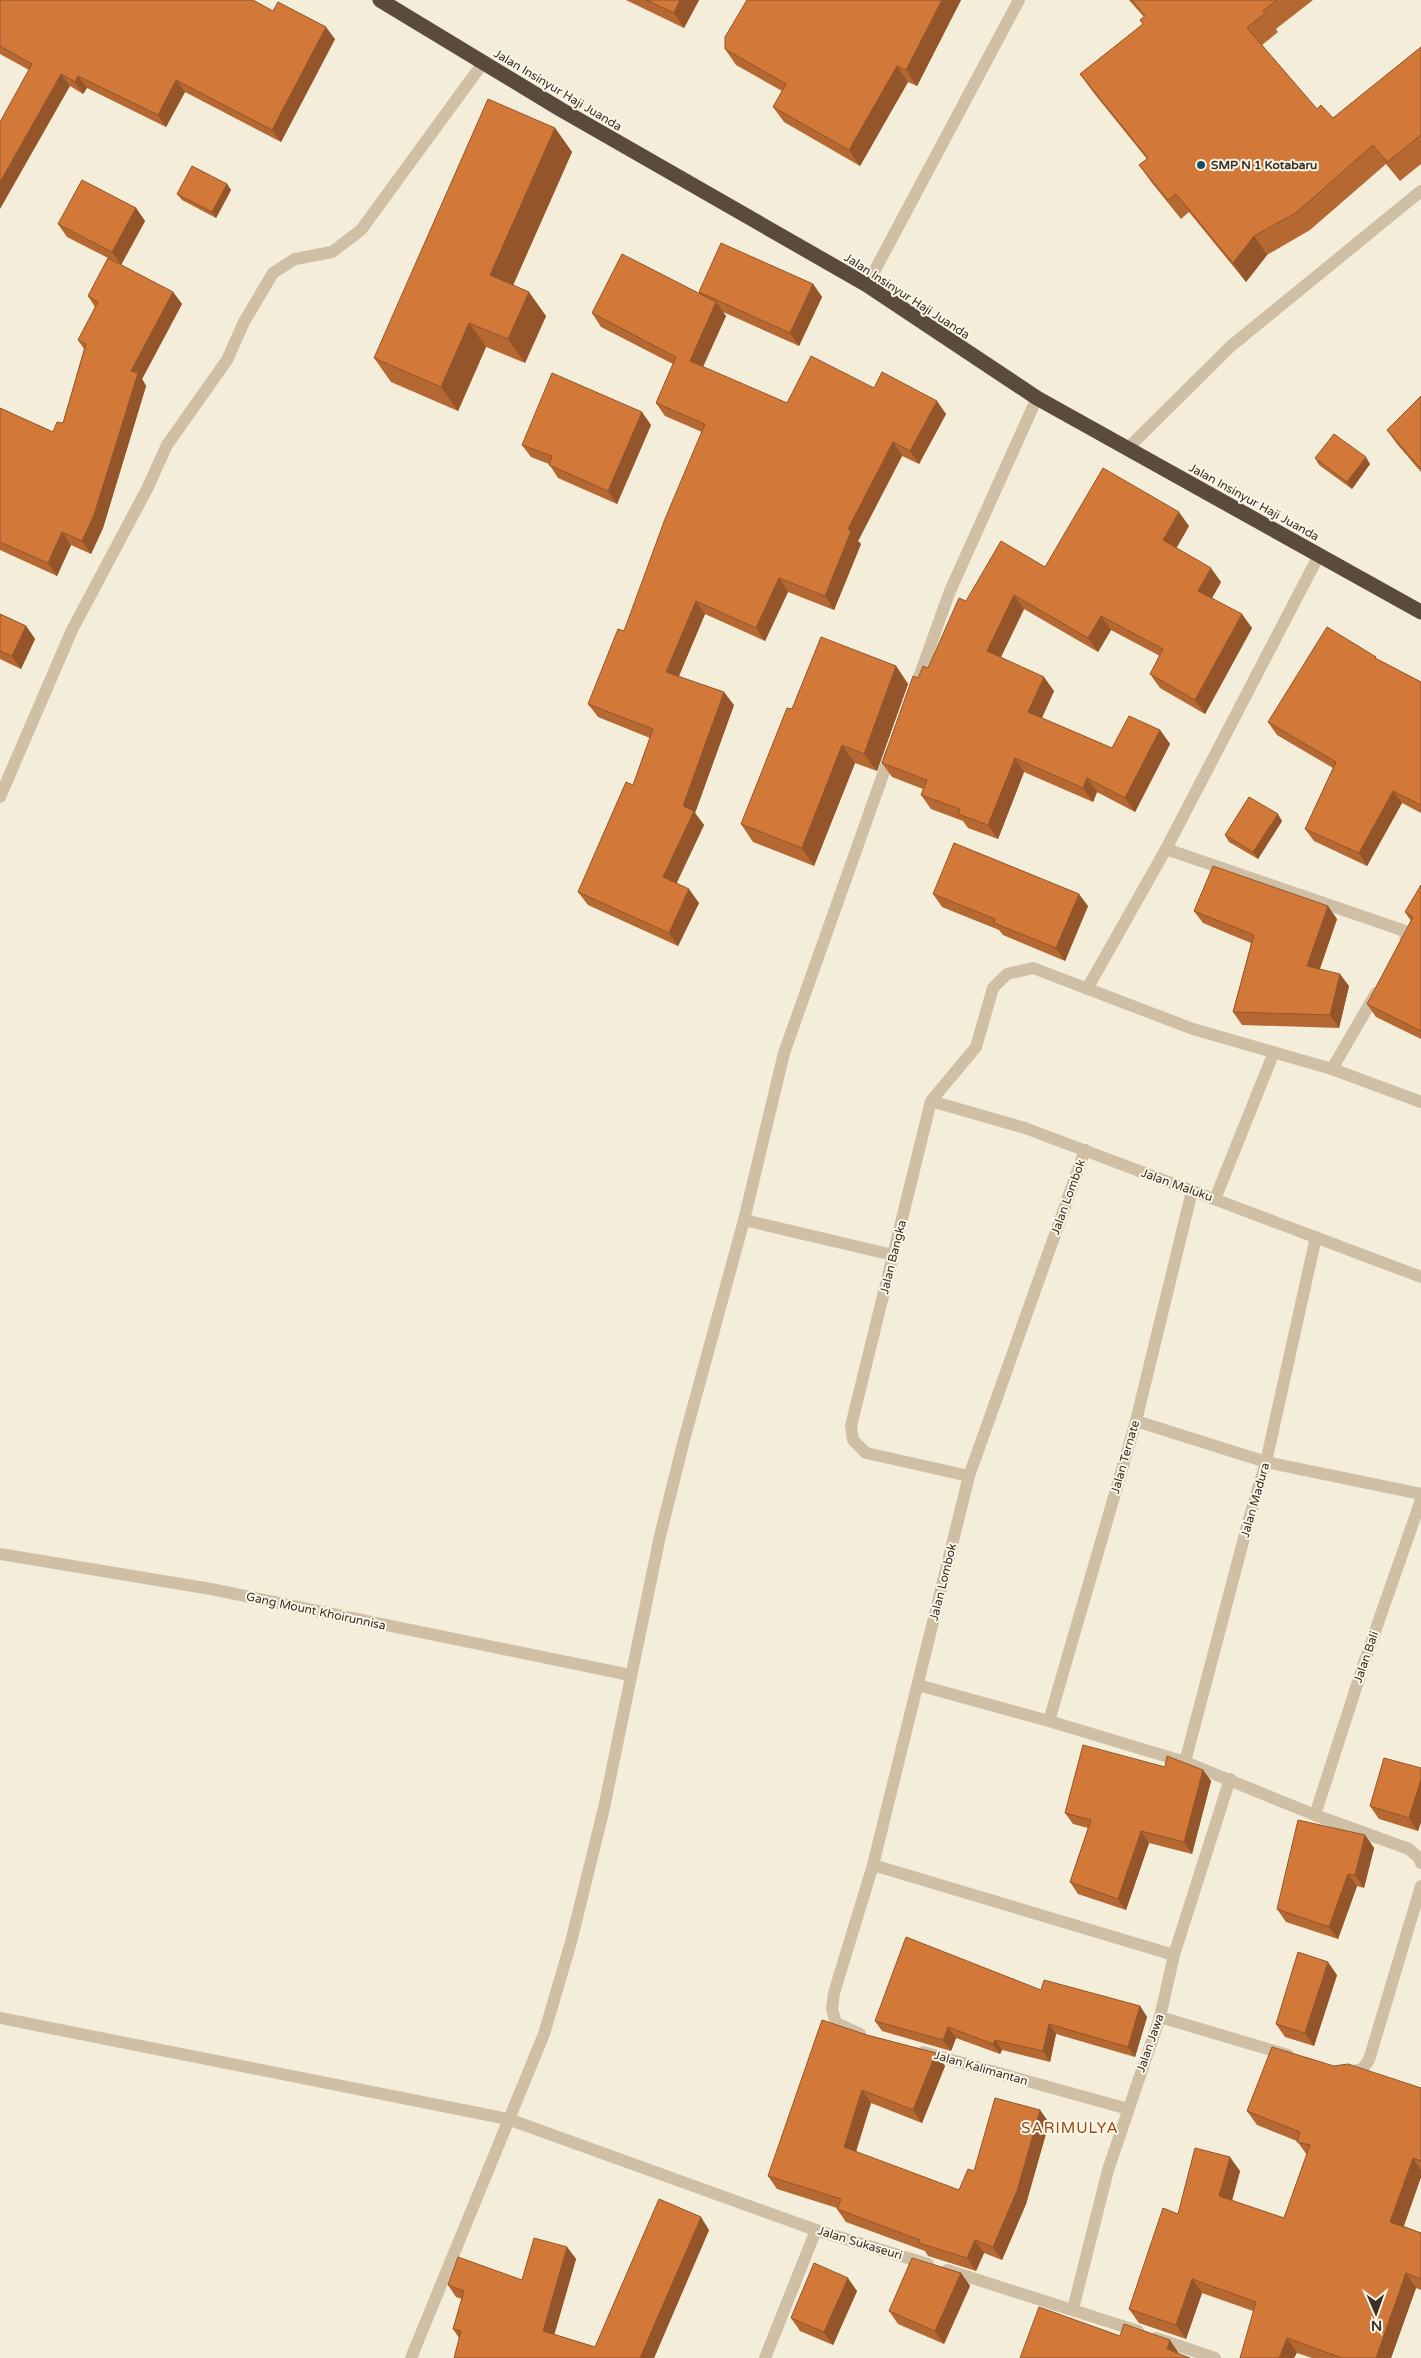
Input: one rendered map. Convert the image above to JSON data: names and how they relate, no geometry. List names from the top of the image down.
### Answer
{
  "streets": {
    "highway": ["Jalan Insinyur Haji Juanda"],
    "street": [
      "Jalan Maluku",
      "Jalan Lombok",
      "Jalan Bangka",
      "Jalan Ternate",
      "Jalan Madura",
      "Gang Mount Khoirunnisa",
      "Jalan Bali",
      "Jalan Jawa",
      "Jalan Kalimantan",
      "Jalan Sukaseuri"
    ]
  },
  "crossings": [
    ["Jalan Maluku", "Jalan Lombok"],
    ["Jalan Maluku", "Jalan Bangka"],
    ["Jalan Maluku", "Jalan Ternate"],
    ["Jalan Maluku", "Jalan Madura"],
    ["Jalan Lombok", "Jalan Bangka"],
    ["Jalan Jawa", "Jalan Kalimantan"],
    ["Jalan Jawa", "Jalan Sukaseuri"]
  ],
  "districts": ["SARIMULYA"],
  "places": ["SMP N 1 Kotabaru"],
  "north": "bottom"
}
